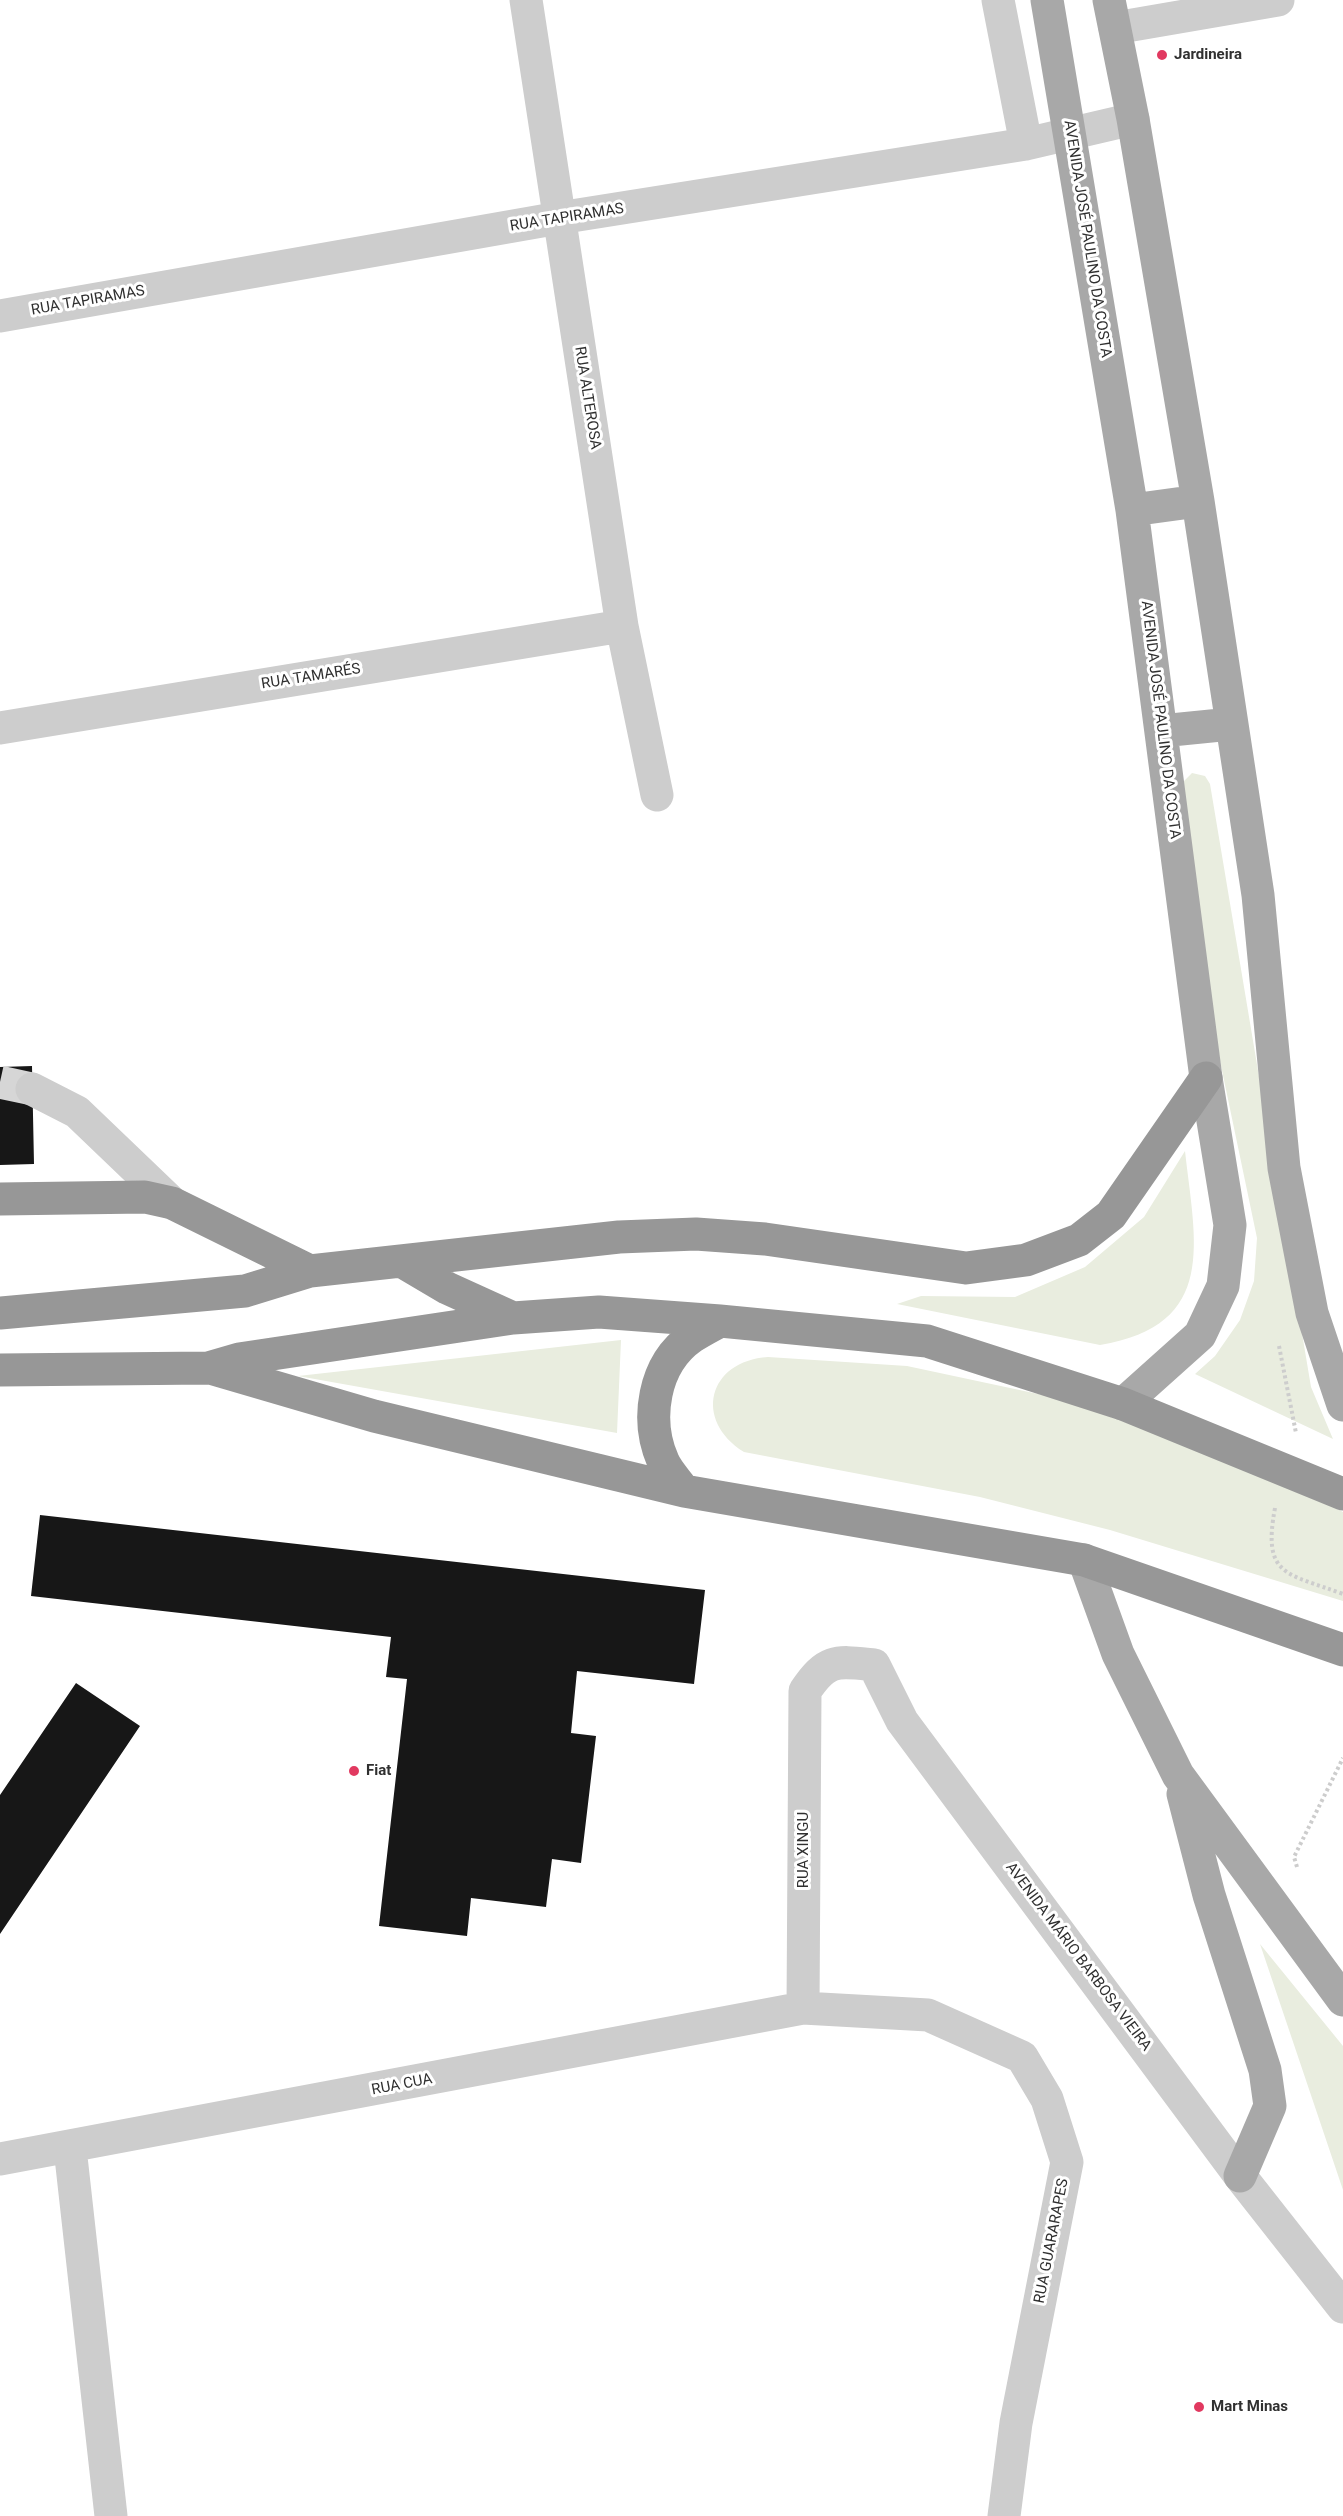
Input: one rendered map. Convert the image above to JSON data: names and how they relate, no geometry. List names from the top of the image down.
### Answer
{
  "streets": {
    "main road": ["AVENIDA JOSÉ PAULINO DA COSTA"],
    "street": [
      "RUA TAPIRAMAS",
      "RUA ALTEROSA",
      "RUA TAMARÉS",
      "RUA XINGU",
      "AVENIDA MÁRIO BARBOSA VIEIRA",
      "RUA CUA",
      "RUA GUARARAPES"
    ]
  },
  "crossings": [
    ["RUA TAPIRAMAS", "AVENIDA JOSÉ PAULINO DA COSTA"],
    ["RUA TAPIRAMAS", "RUA ALTEROSA"],
    ["RUA ALTEROSA", "RUA TAMARÉS"],
    ["RUA XINGU", "AVENIDA MÁRIO BARBOSA VIEIRA"],
    ["RUA XINGU", "RUA CUA"],
    ["RUA XINGU", "RUA GUARARAPES"],
    ["RUA CUA", "RUA GUARARAPES"]
  ],
  "places": ["Jardineira", "Fiat", "Mart Minas"]
}
